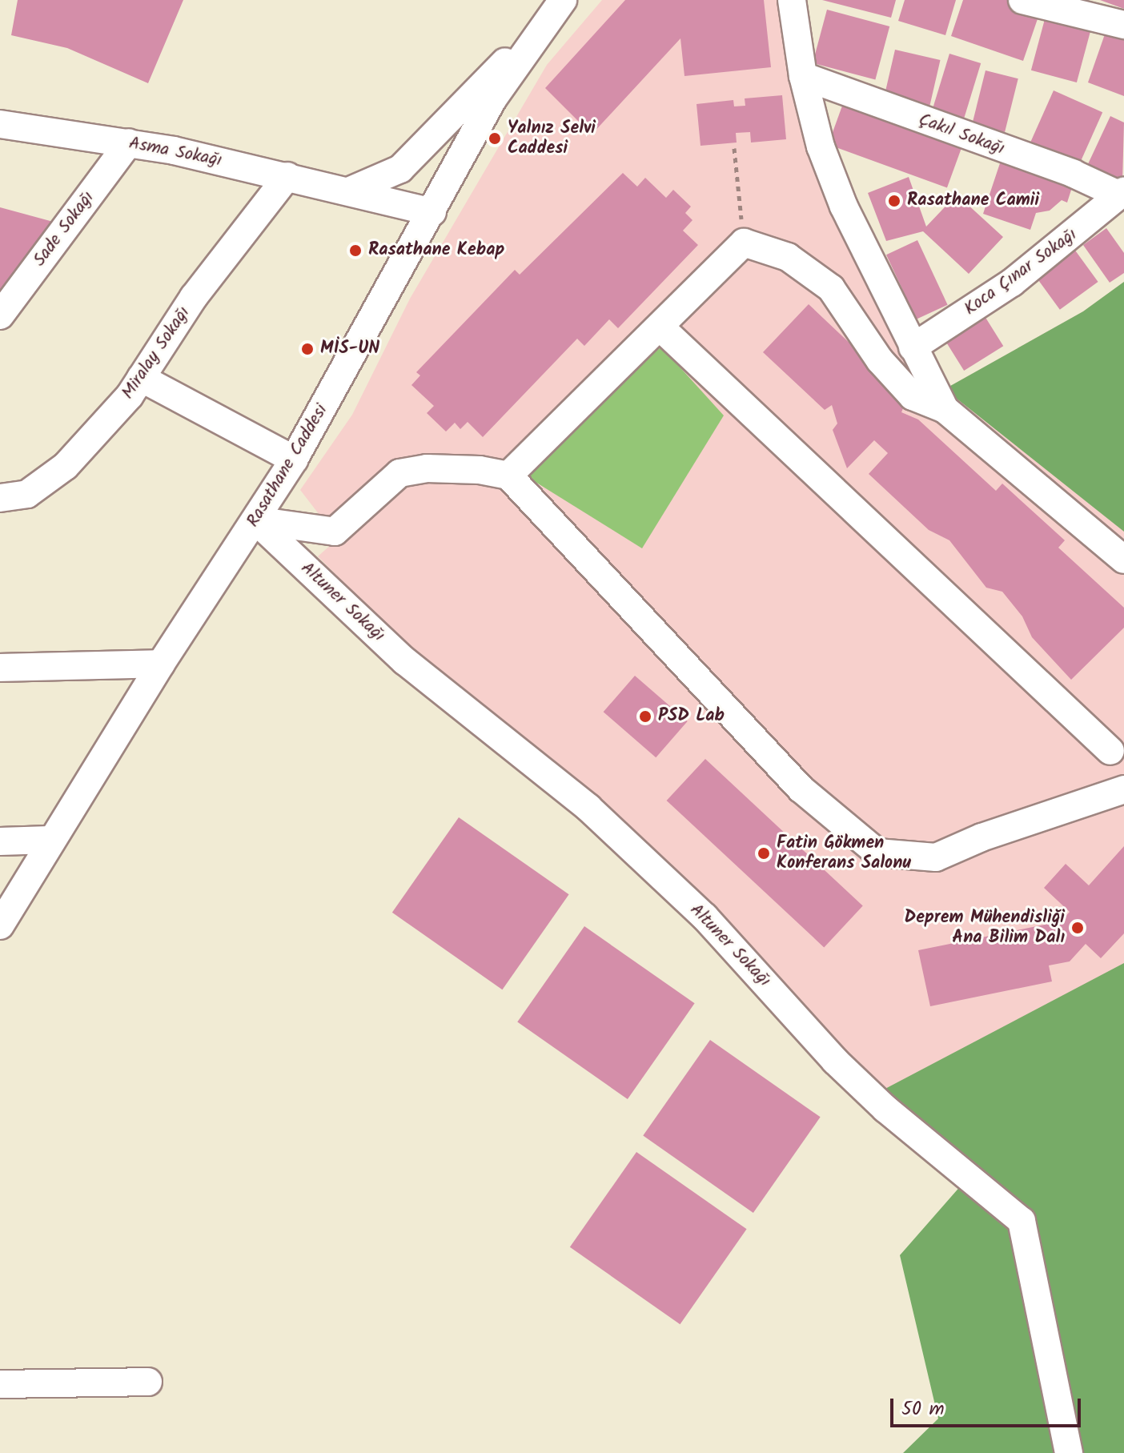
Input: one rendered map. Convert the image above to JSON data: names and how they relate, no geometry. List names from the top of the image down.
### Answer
{
  "streets": {
    "street": [
      "Çakıl Sokağı",
      "Asma Sokağı",
      "Sade Sokağı",
      "Koca Çınar Sokağı",
      "Miralay Sokağı",
      "Rasathane Caddesi",
      "Altuner Sokağı"
    ]
  },
  "crossings": [
    ["Çakıl Sokağı", "Koca Çınar Sokağı"],
    ["Asma Sokağı", "Sade Sokağı"],
    ["Asma Sokağı", "Miralay Sokağı"],
    ["Asma Sokağı", "Rasathane Caddesi"],
    ["Rasathane Caddesi", "Altuner Sokağı"]
  ],
  "places": [
    "Yalnız Selvi Caddesi",
    "Rasathane Camii",
    "Rasathane Kebap",
    "MİS-UN",
    "PSD Lab",
    "Fatin Gökmen Konferans Salonu",
    "Deprem Mühendisliği Ana Bilim Dalı"
  ],
  "scale_bar": "50 m"
}
